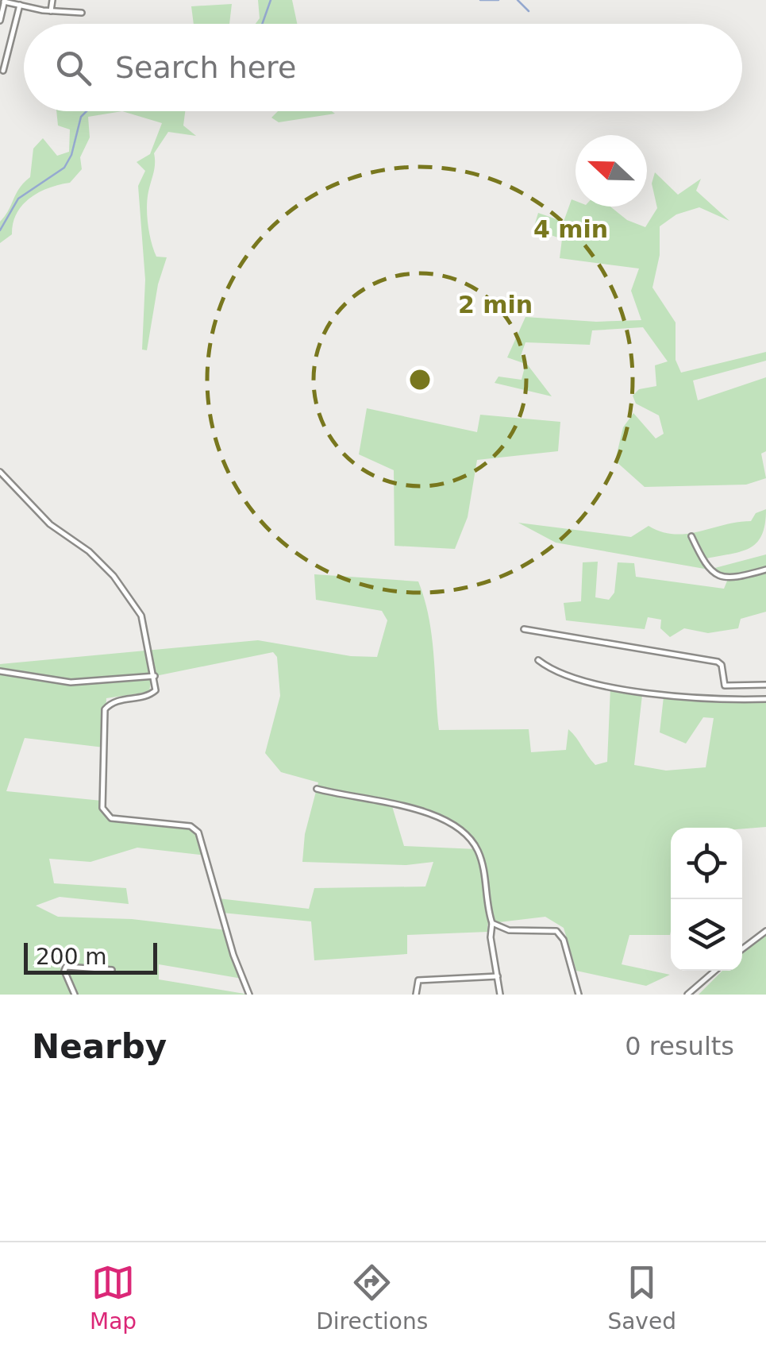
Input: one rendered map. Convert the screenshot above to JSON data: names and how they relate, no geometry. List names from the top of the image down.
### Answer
{
  "scale_bar": "200 m",
  "north": "left",
  "page": {
    "search": "Search here",
    "scale": "200 m",
    "heading": ["Nearby", "0 results"],
    "nav": ["Map", "Directions", "Saved"]
  },
  "rings": ["4 min", "2 min"]
}
